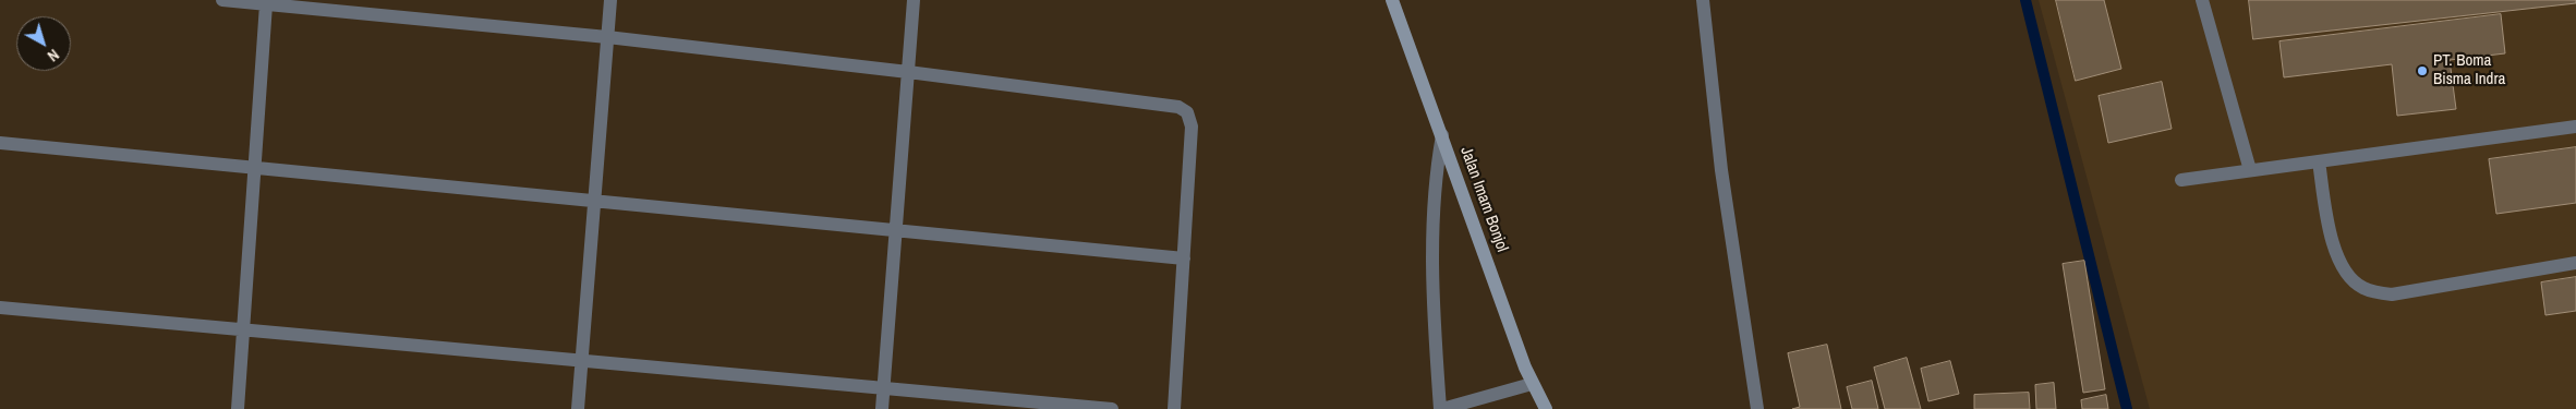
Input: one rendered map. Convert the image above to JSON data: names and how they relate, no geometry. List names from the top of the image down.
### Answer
{
  "streets": {
    "street": ["Jalan Imam Bonjol"]
  },
  "places": ["PT. Boma Bisma Indra"],
  "north": "bottom right"
}
